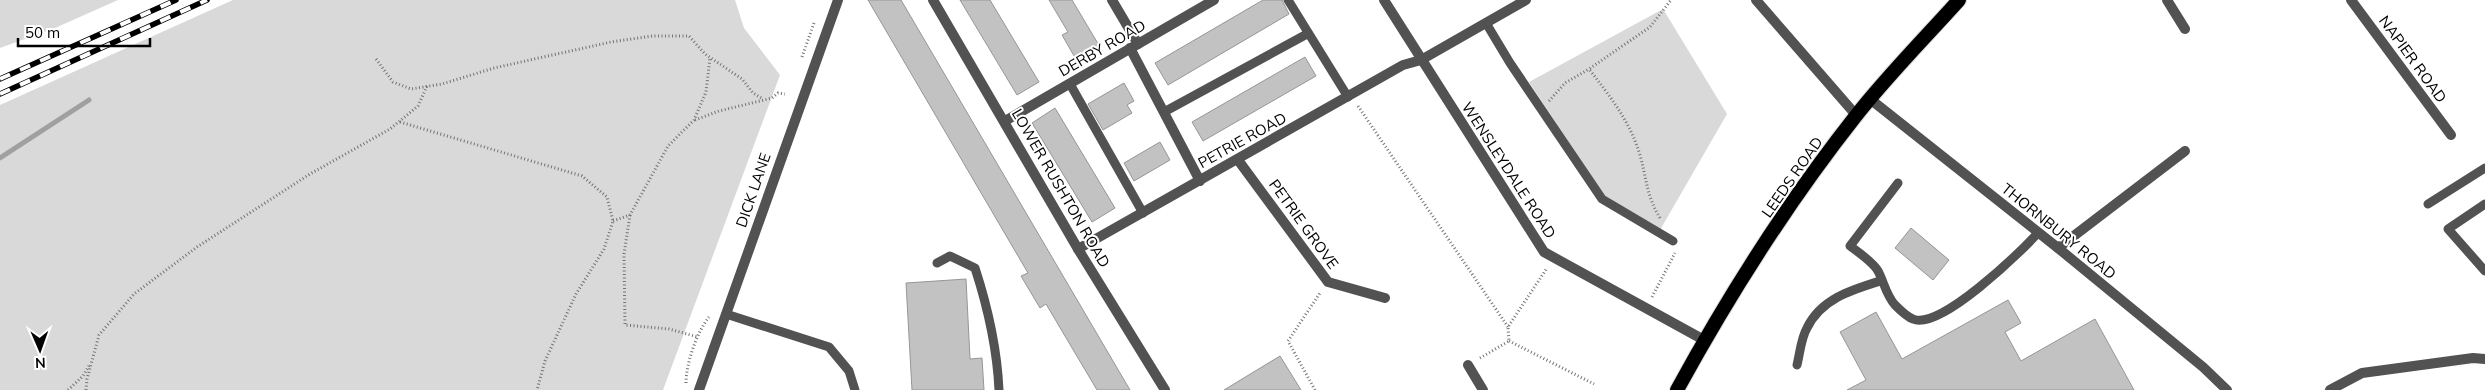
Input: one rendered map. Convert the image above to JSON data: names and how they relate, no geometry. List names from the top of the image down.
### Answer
{
  "streets": {
    "highway": ["LEEDS ROAD"],
    "street": [
      "DERBY ROAD",
      "NAPIER ROAD",
      "PETRIE ROAD",
      "WENSLEYDALE ROAD",
      "LOWER RUSHTON ROAD",
      "DICK LANE",
      "PETRIE GROVE",
      "THORNBURY ROAD"
    ]
  },
  "crossings": [
    ["DERBY ROAD", "LOWER RUSHTON ROAD"],
    ["PETRIE ROAD", "WENSLEYDALE ROAD"],
    ["PETRIE ROAD", "LOWER RUSHTON ROAD"],
    ["PETRIE ROAD", "PETRIE GROVE"],
    ["WENSLEYDALE ROAD", "LEEDS ROAD"],
    ["LEEDS ROAD", "THORNBURY ROAD"]
  ],
  "scale_bar": "50 m",
  "north": "bottom"
}
